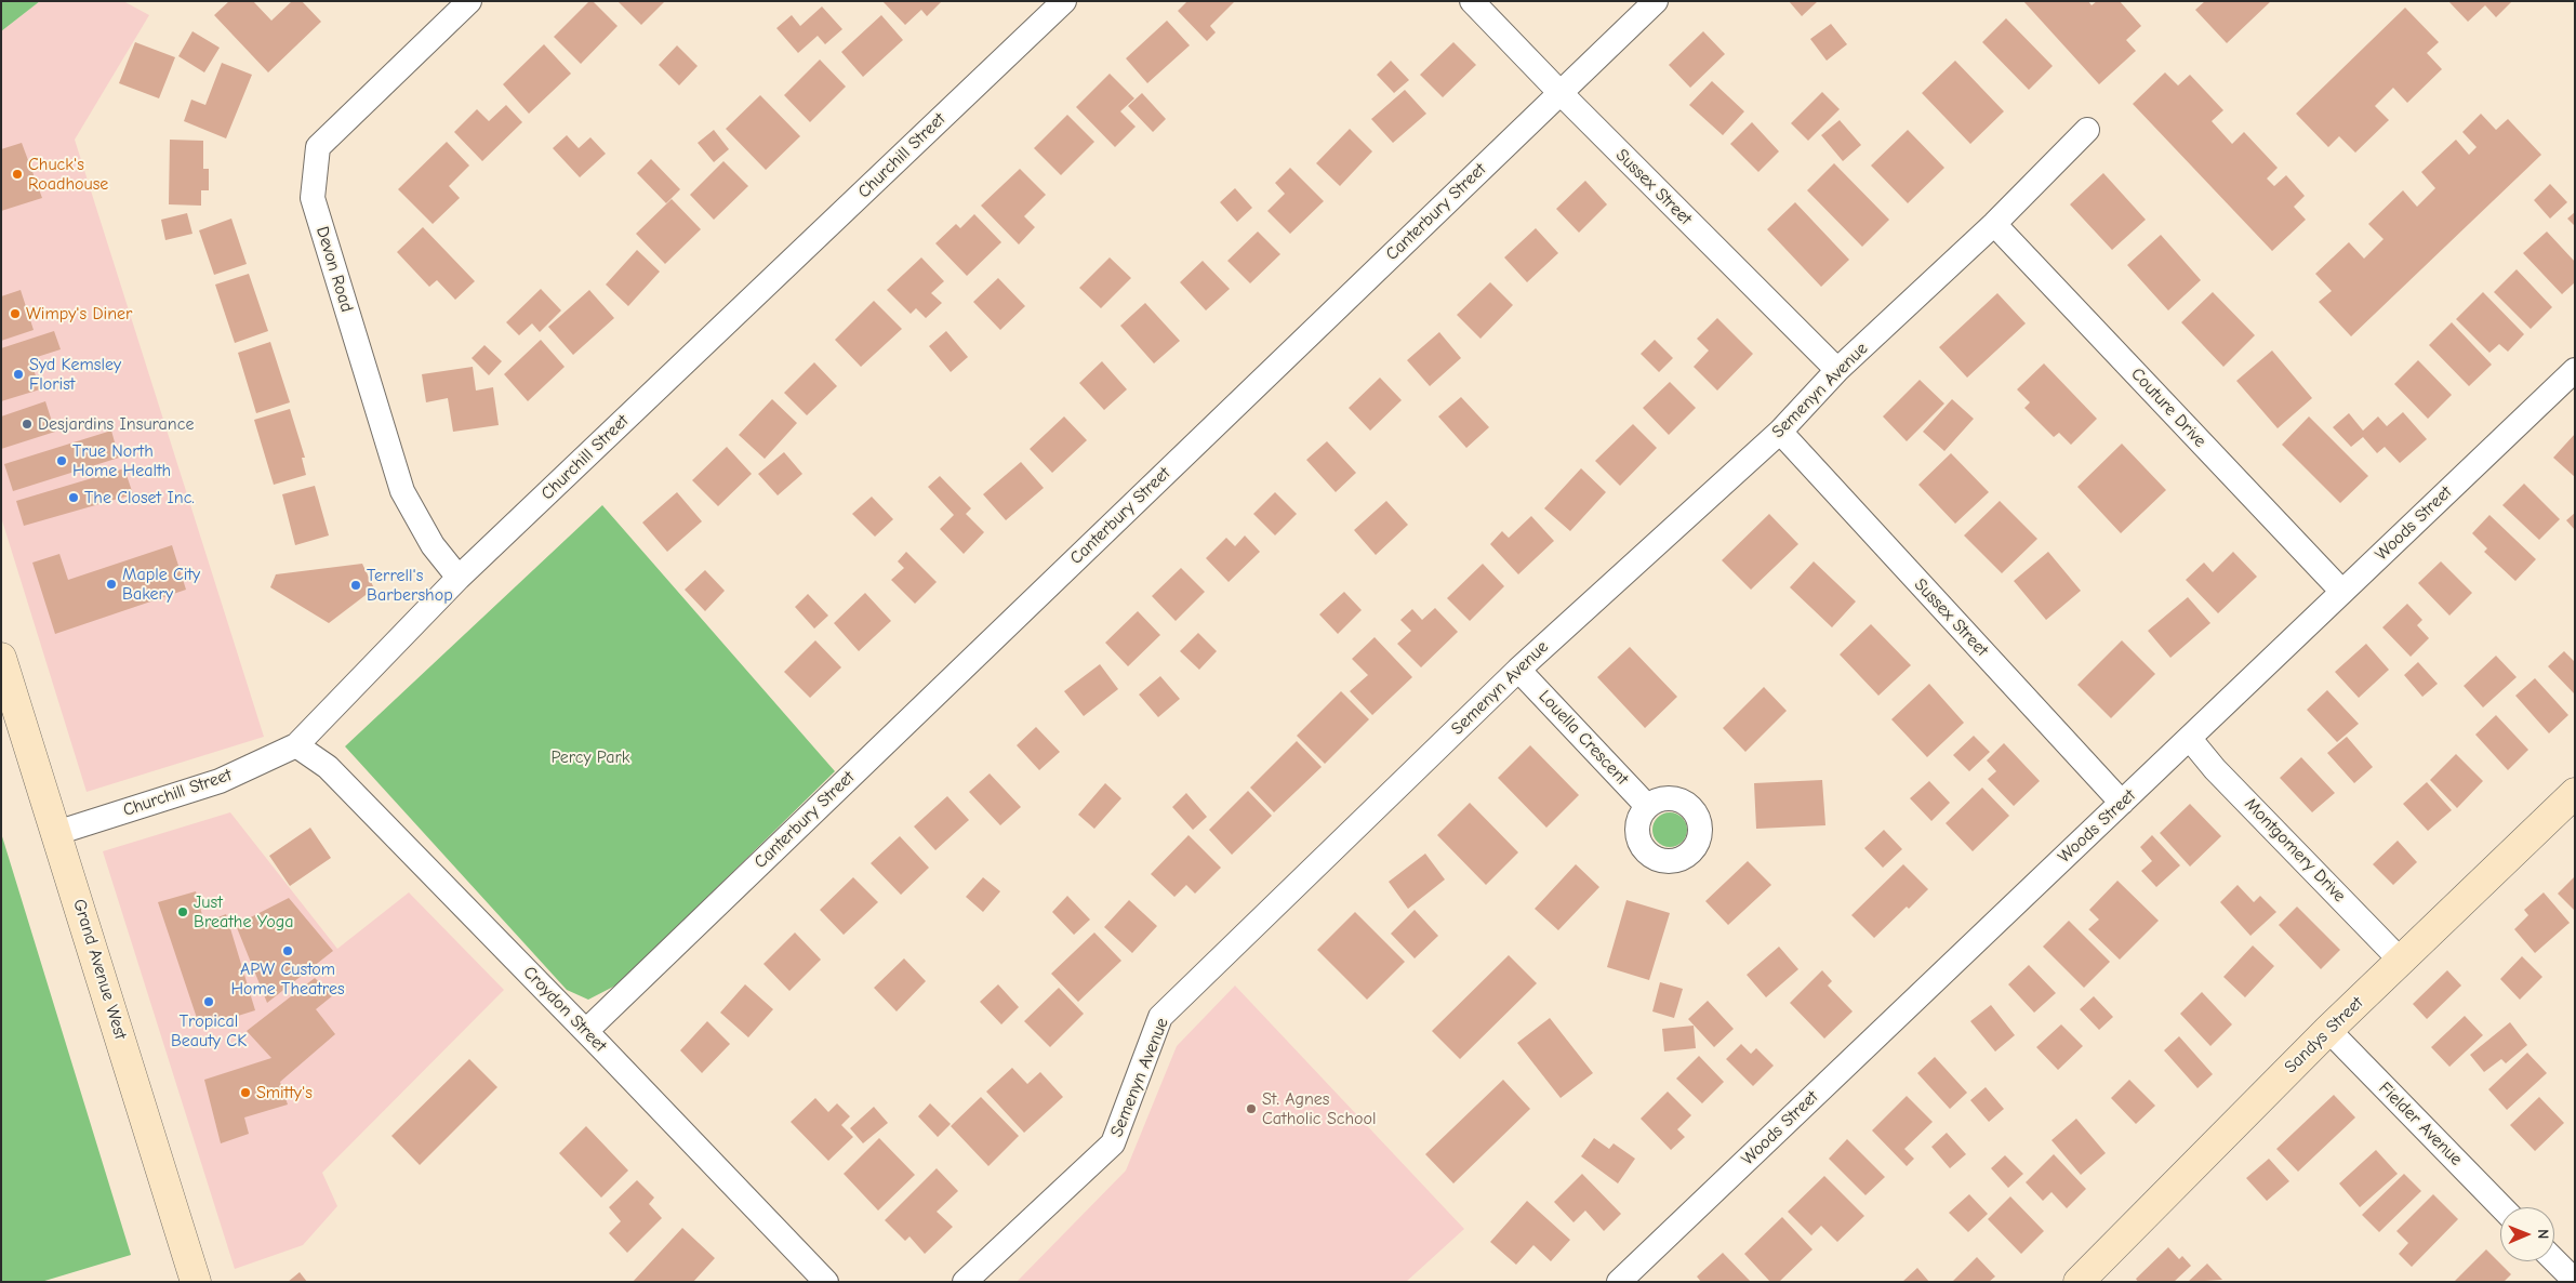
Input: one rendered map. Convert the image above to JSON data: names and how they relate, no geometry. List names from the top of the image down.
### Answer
{
  "streets": {
    "street": [
      "Churchill Street",
      "Sussex Street",
      "Canterbury Street",
      "Devon Road",
      "Semenyn Avenue",
      "Couture Drive",
      "Woods Street",
      "Louella Crescent",
      "Montgomery Drive",
      "Grand Avenue West",
      "Croydon Street",
      "Sandys Street",
      "Fielder Avenue"
    ]
  },
  "crossings": [
    ["Churchill Street", "Devon Road"],
    ["Churchill Street", "Grand Avenue West"],
    ["Churchill Street", "Croydon Street"],
    ["Sussex Street", "Canterbury Street"],
    ["Sussex Street", "Semenyn Avenue"],
    ["Sussex Street", "Woods Street"],
    ["Canterbury Street", "Croydon Street"],
    ["Semenyn Avenue", "Couture Drive"],
    ["Semenyn Avenue", "Louella Crescent"],
    ["Couture Drive", "Woods Street"],
    ["Woods Street", "Montgomery Drive"],
    ["Montgomery Drive", "Sandys Street"],
    ["Sandys Street", "Fielder Avenue"]
  ],
  "parks": ["Percy Park"],
  "places": [
    "Chuck's Roadhouse",
    "Wimpy's Diner",
    "Syd Kemsley Florist",
    "Desjardins Insurance",
    "True North Home Health",
    "The Closet Inc.",
    "Maple City Bakery",
    "Terrell's Barbershop",
    "Just Breathe Yoga",
    "APW Custom Home Theatres",
    "Tropical Beauty CK",
    "Smitty's",
    "St. Agnes Catholic School"
  ],
  "north": "right"
}
